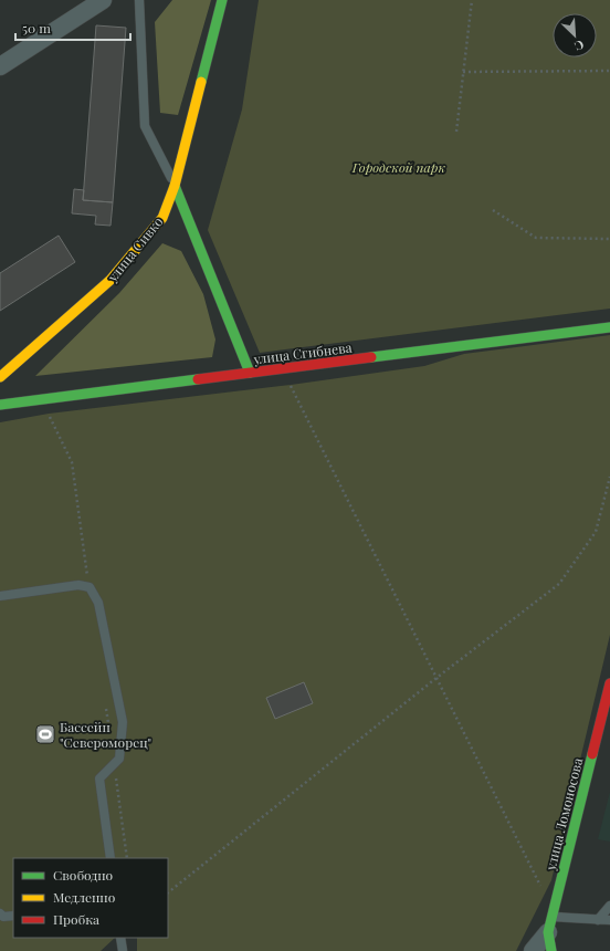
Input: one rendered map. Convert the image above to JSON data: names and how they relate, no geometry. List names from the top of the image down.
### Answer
{
  "streets": {
    "street": ["улица Сивко", "улица Сгибнева", "улица Ломоносова"]
  },
  "parks": ["Городской парк"],
  "places": {
    "sports": ["Бассейн \"Североморец\""]
  },
  "legend": ["Свободно", "Медленно", "Пробка"],
  "scale_bar": "50 m",
  "north": "bottom right"
}
